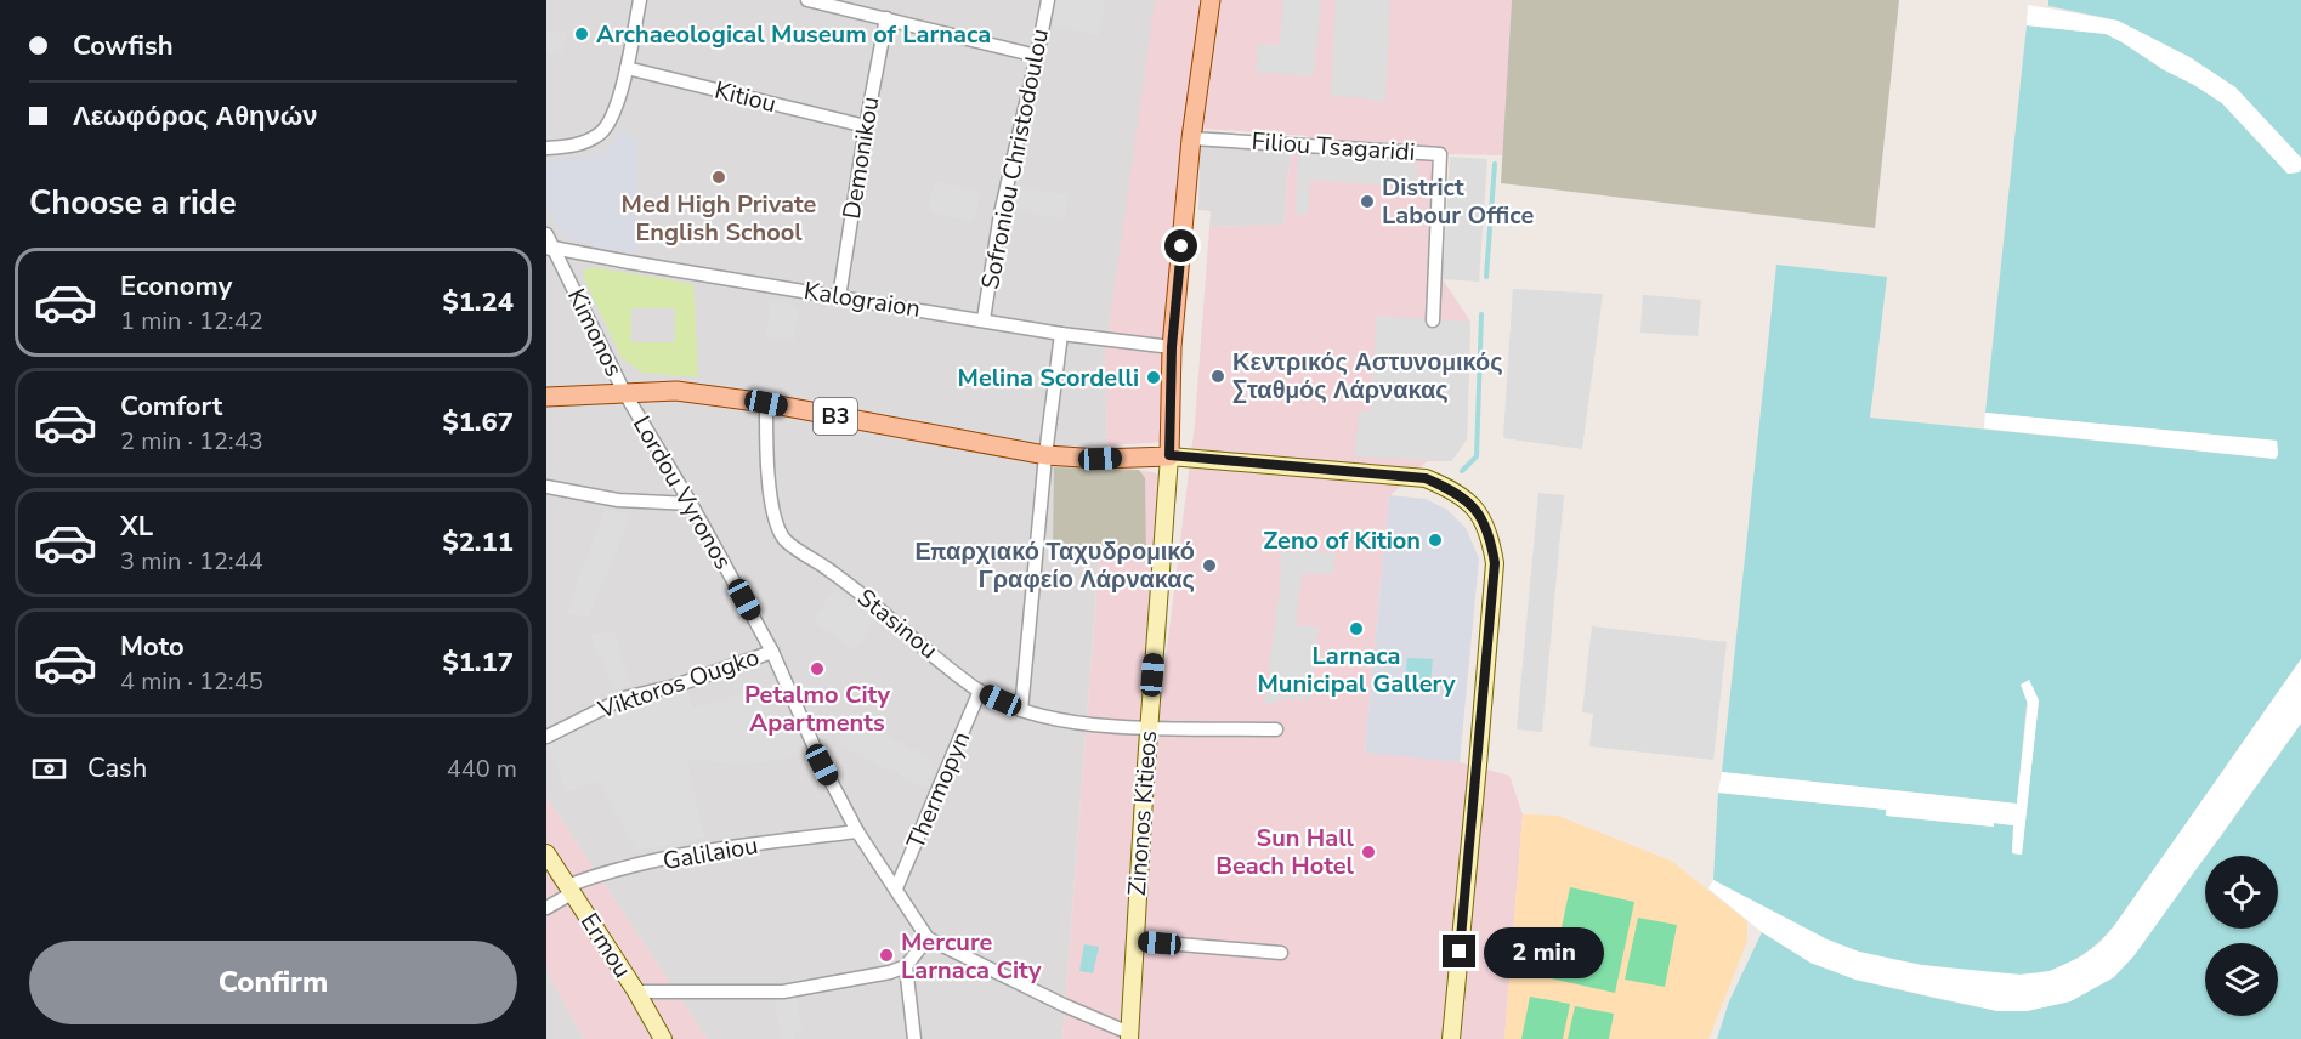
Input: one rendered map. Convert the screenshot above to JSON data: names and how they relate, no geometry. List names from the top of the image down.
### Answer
{
  "streets": {
    "main road": ["B3"],
    "street": [
      "Kitiou",
      "Filiou Tsagaridi",
      "Demonikou",
      "Sofroniou Christodoulou",
      "Kalograion",
      "Kimonos",
      "Lordou Vyronos",
      "Stasinou",
      "Viktoros Ougko",
      "Thermopyn",
      "Zinonos Kitieos",
      "Galilaiou",
      "Ermou"
    ]
  },
  "crossings": [
    ["Kitiou", "Demonikou"],
    ["Demonikou", "Kalograion"],
    ["Sofroniou Christodoulou", "Kalograion"],
    ["Kalograion", "Kimonos"],
    ["Kimonos", "B3"],
    ["Kimonos", "Lordou Vyronos"],
    ["B3", "Lordou Vyronos"],
    ["B3", "Stasinou"],
    ["B3", "Zinonos Kitieos"],
    ["Lordou Vyronos", "Viktoros Ougko"],
    ["Lordou Vyronos", "Thermopyn"],
    ["Lordou Vyronos", "Galilaiou"],
    ["Stasinou", "Thermopyn"],
    ["Stasinou", "Zinonos Kitieos"],
    ["Galilaiou", "Ermou"]
  ],
  "places": [
    "Archaeological Museum of Larnaca",
    "Med High Private English School",
    "District Labour Office",
    "Κεντρικός Αστυνομικός Σταθμός Λάρνακας",
    "Melina Scordelli",
    "Zeno of Kition",
    "Επαρχιακό Ταχυδρομικό Γραφείο Λάρνακας",
    "Larnaca Municipal Gallery",
    "Petalmo City Apartments",
    "Sun Hall Beach Hotel",
    "Mercure Larnaca City"
  ],
  "page": {
    "banner": ["Cowfish", "Λεωφόρος Αθηνών"],
    "heading": "Choose a ride",
    "list": [
      {
        "name": "Economy",
        "note": "1 min · 12:42",
        "value": "$1.24"
      },
      {
        "name": "Comfort",
        "note": "2 min · 12:43",
        "value": "$1.67"
      },
      {
        "name": "XL",
        "note": "3 min · 12:44",
        "value": "$2.11"
      },
      {
        "name": "Moto",
        "note": "4 min · 12:45",
        "value": "$1.17"
      }
    ],
    "pay": ["Cash", "440 m"],
    "buttons": "Confirm",
    "bubble": "2 min"
  }
}
